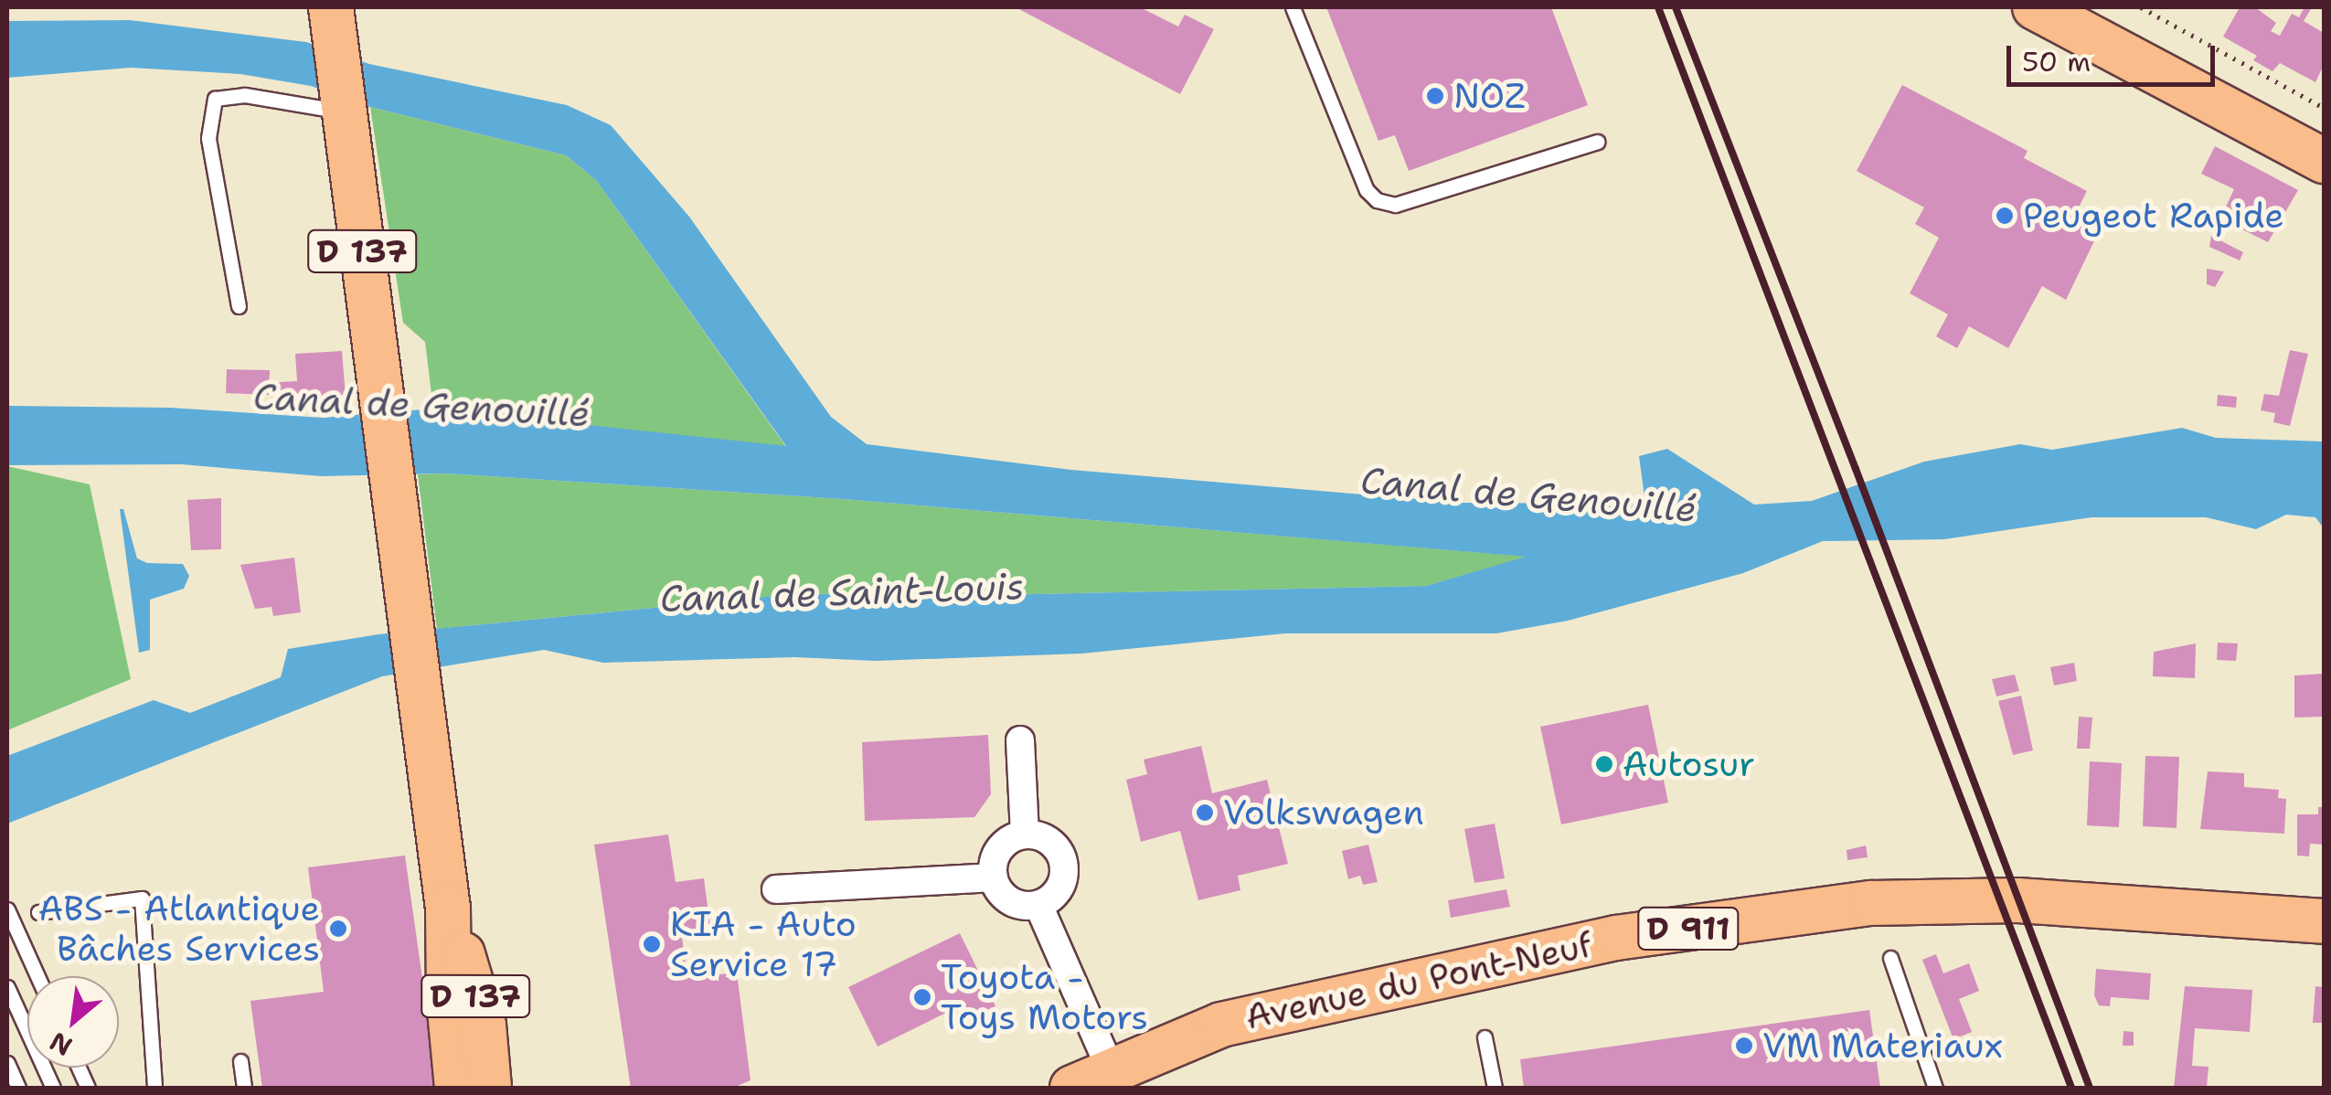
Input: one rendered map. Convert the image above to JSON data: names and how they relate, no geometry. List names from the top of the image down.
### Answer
{
  "streets": {
    "main road": ["D 137", "D 911", "Avenue du Pont-Neuf"]
  },
  "water": ["Canal de Genouillé", "Canal de Saint-Louis"],
  "places": [
    "NOZ",
    "Peugeot Rapide",
    "Autosur",
    "Volkswagen",
    "ABS - Atlantique Bâches Services",
    "KIA - Auto Service 17",
    "Toyota - Toys Motors",
    "VM Materiaux"
  ],
  "scale_bar": "50 m",
  "north": "bottom left"
}
